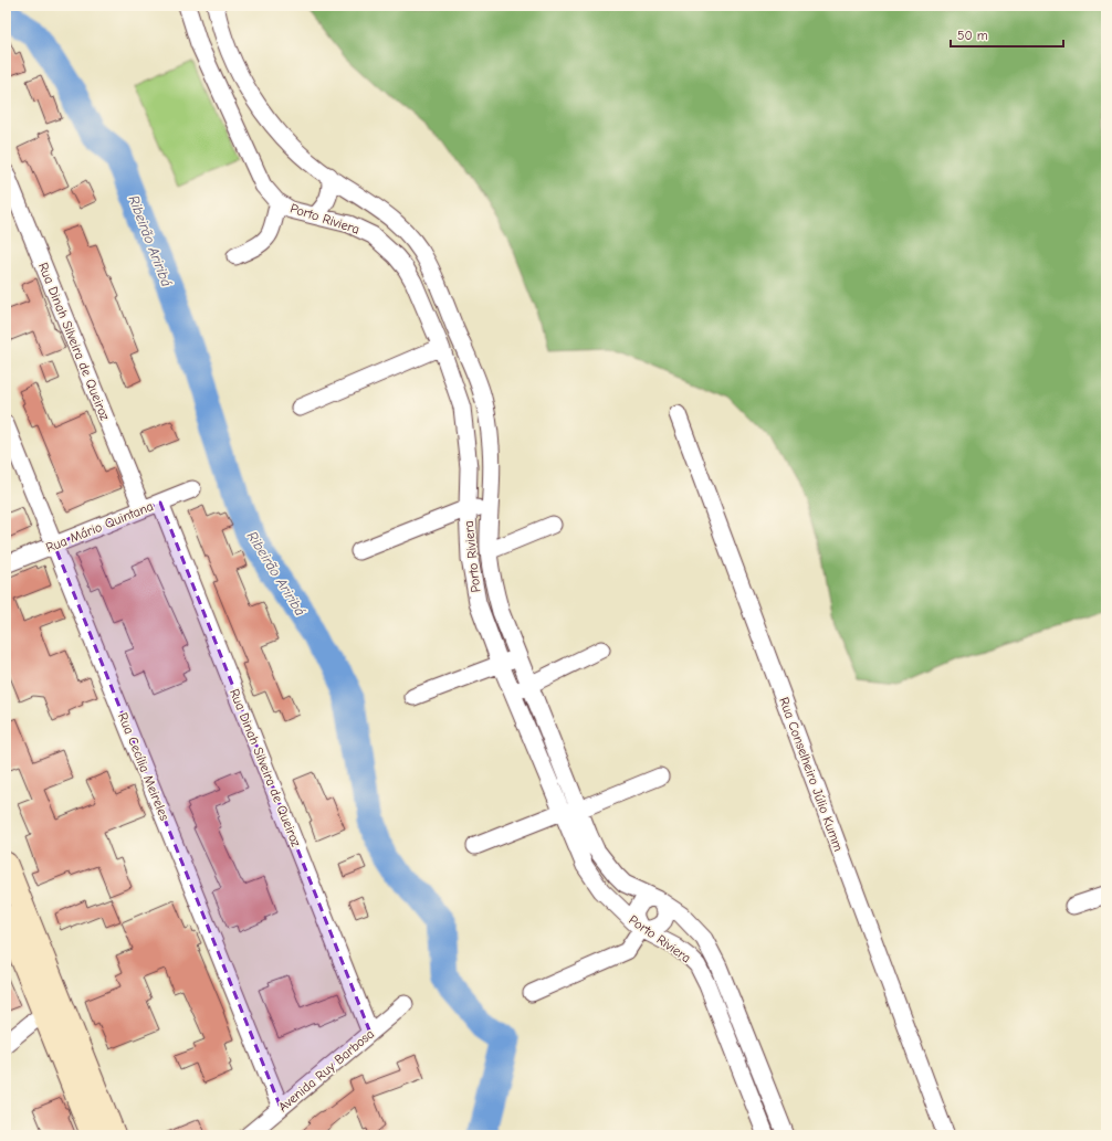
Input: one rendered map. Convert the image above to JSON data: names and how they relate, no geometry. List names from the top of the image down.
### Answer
{
  "streets": {
    "street": [
      "Porto Riviera",
      "Rua Dinah Silveira de Queiroz",
      "Rua Mário Quintana",
      "Rua Cecília Meireles",
      "Rua Conselheiro Júlio Kumm",
      "Avenida Ruy Barbosa"
    ]
  },
  "crossings": [
    ["Rua Dinah Silveira de Queiroz", "Rua Mário Quintana"],
    ["Rua Dinah Silveira de Queiroz", "Avenida Ruy Barbosa"],
    ["Rua Mário Quintana", "Rua Cecília Meireles"],
    ["Rua Cecília Meireles", "Avenida Ruy Barbosa"]
  ],
  "water": ["Ribeirão Ariribá"],
  "scale_bar": "50 m"
}
